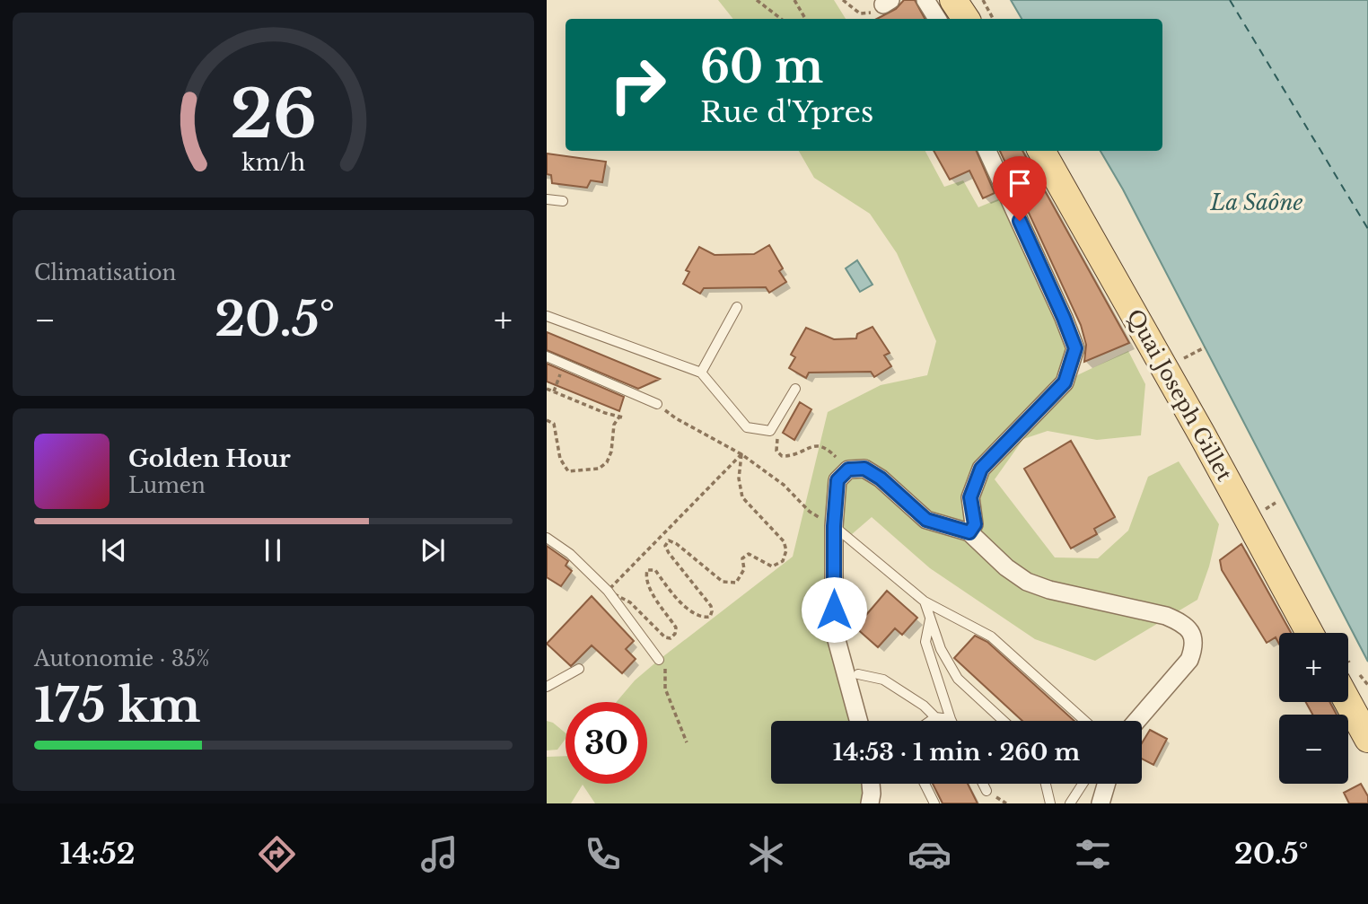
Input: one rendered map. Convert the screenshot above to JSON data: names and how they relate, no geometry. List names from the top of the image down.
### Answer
{
  "streets": {
    "main road": ["Quai Joseph Gillet"]
  },
  "water": ["La Saône"],
  "page": {
    "turn": ["60 m", "Rue d'Ypres"],
    "tile": [
      "Climatisation",
      ["Autonomie · 35%", "175 km"]
    ],
    "heat": ["−", "20.5°", "+"],
    "song": ["Golden Hour", "Lumen"],
    "map_buttons": ["+", "−"],
    "limit": "30",
    "trip": "14:53 · 1 min · 260 m",
    "tabs": ["14:52", "20.5°"],
    "gauge": ["26", "km/h"]
  }
}
